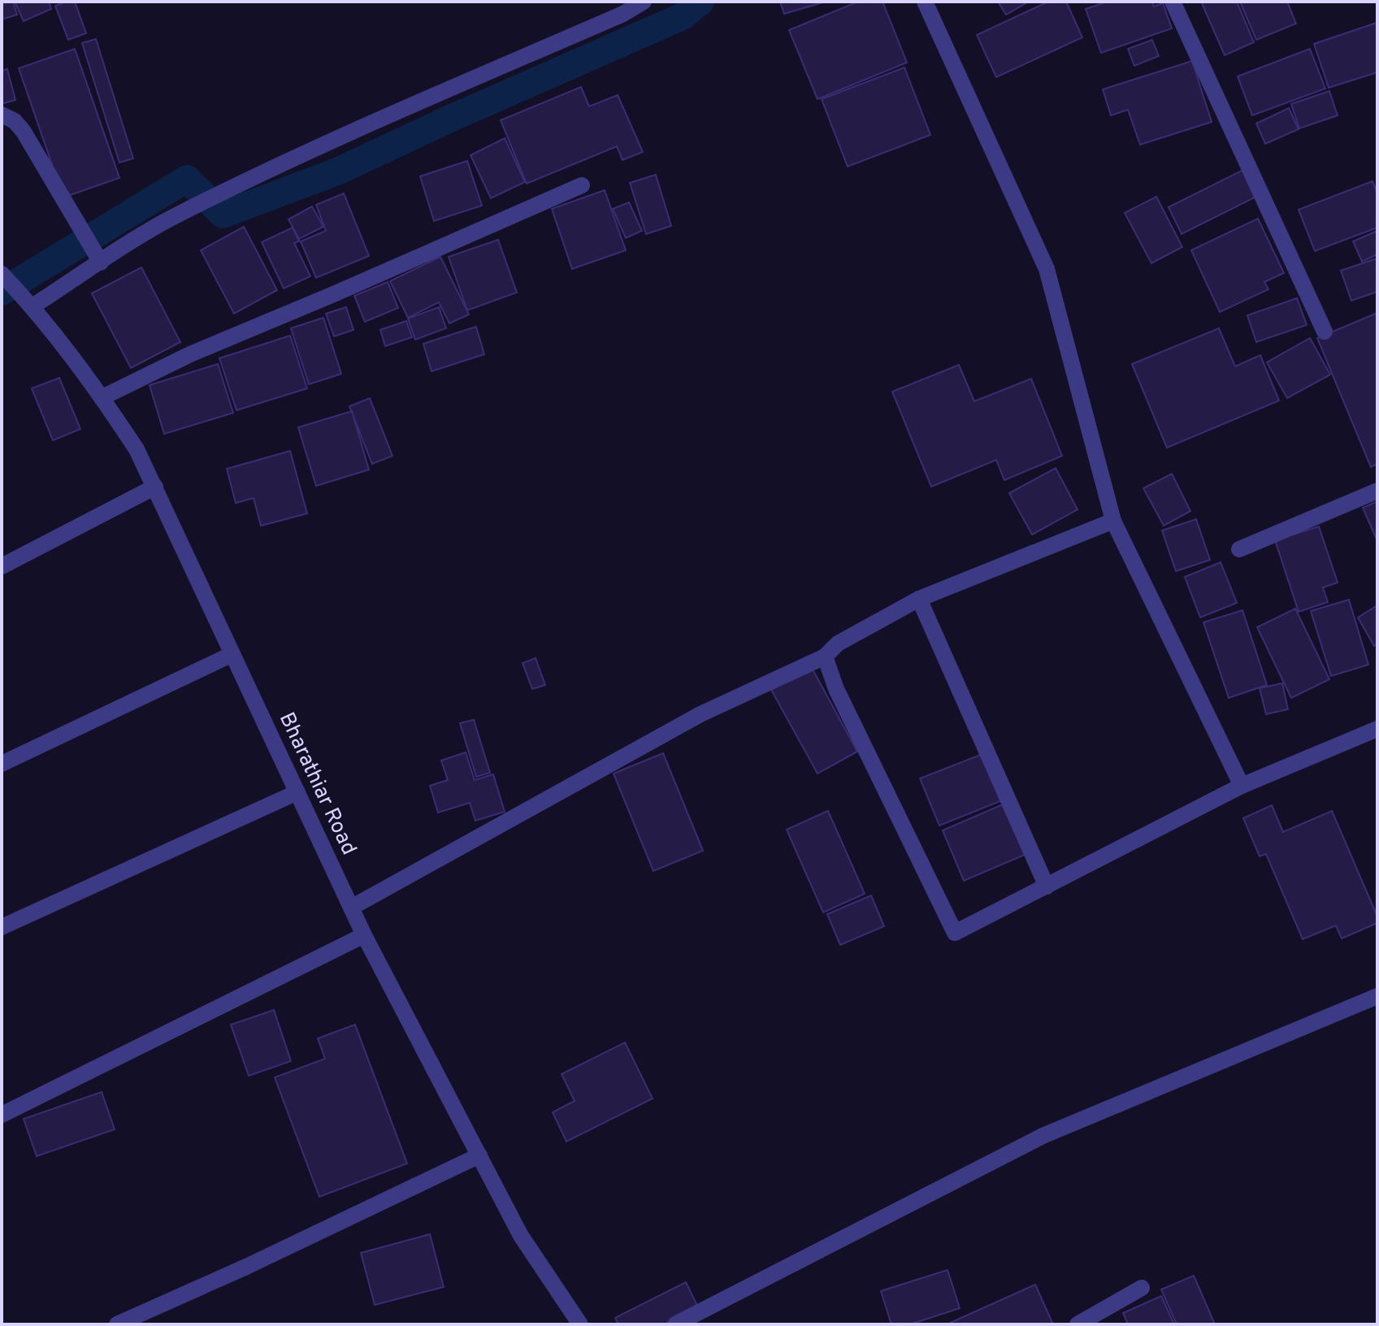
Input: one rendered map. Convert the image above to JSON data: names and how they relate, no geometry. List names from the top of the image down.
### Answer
{
  "streets": {
    "street": ["Bharathiar Road"]
  }
}
